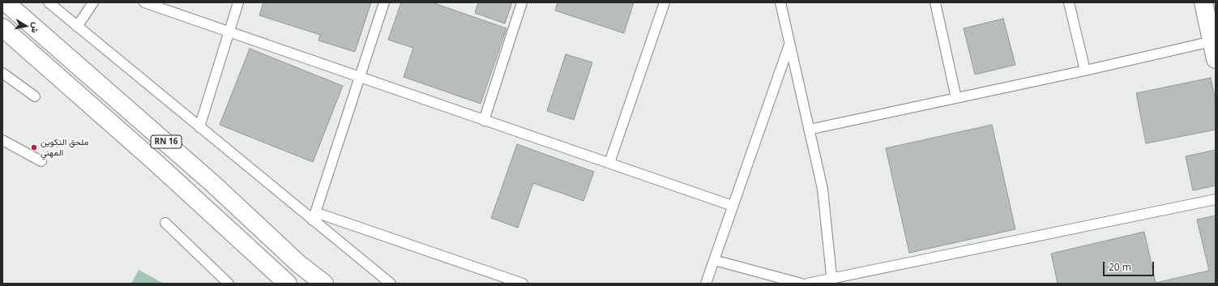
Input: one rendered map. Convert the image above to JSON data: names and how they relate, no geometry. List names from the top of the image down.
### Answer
{
  "streets": {
    "main road": ["RN 16"]
  },
  "places": ["ملحق التكوين المهني"],
  "scale_bar": "20 m",
  "north": "right"
}
